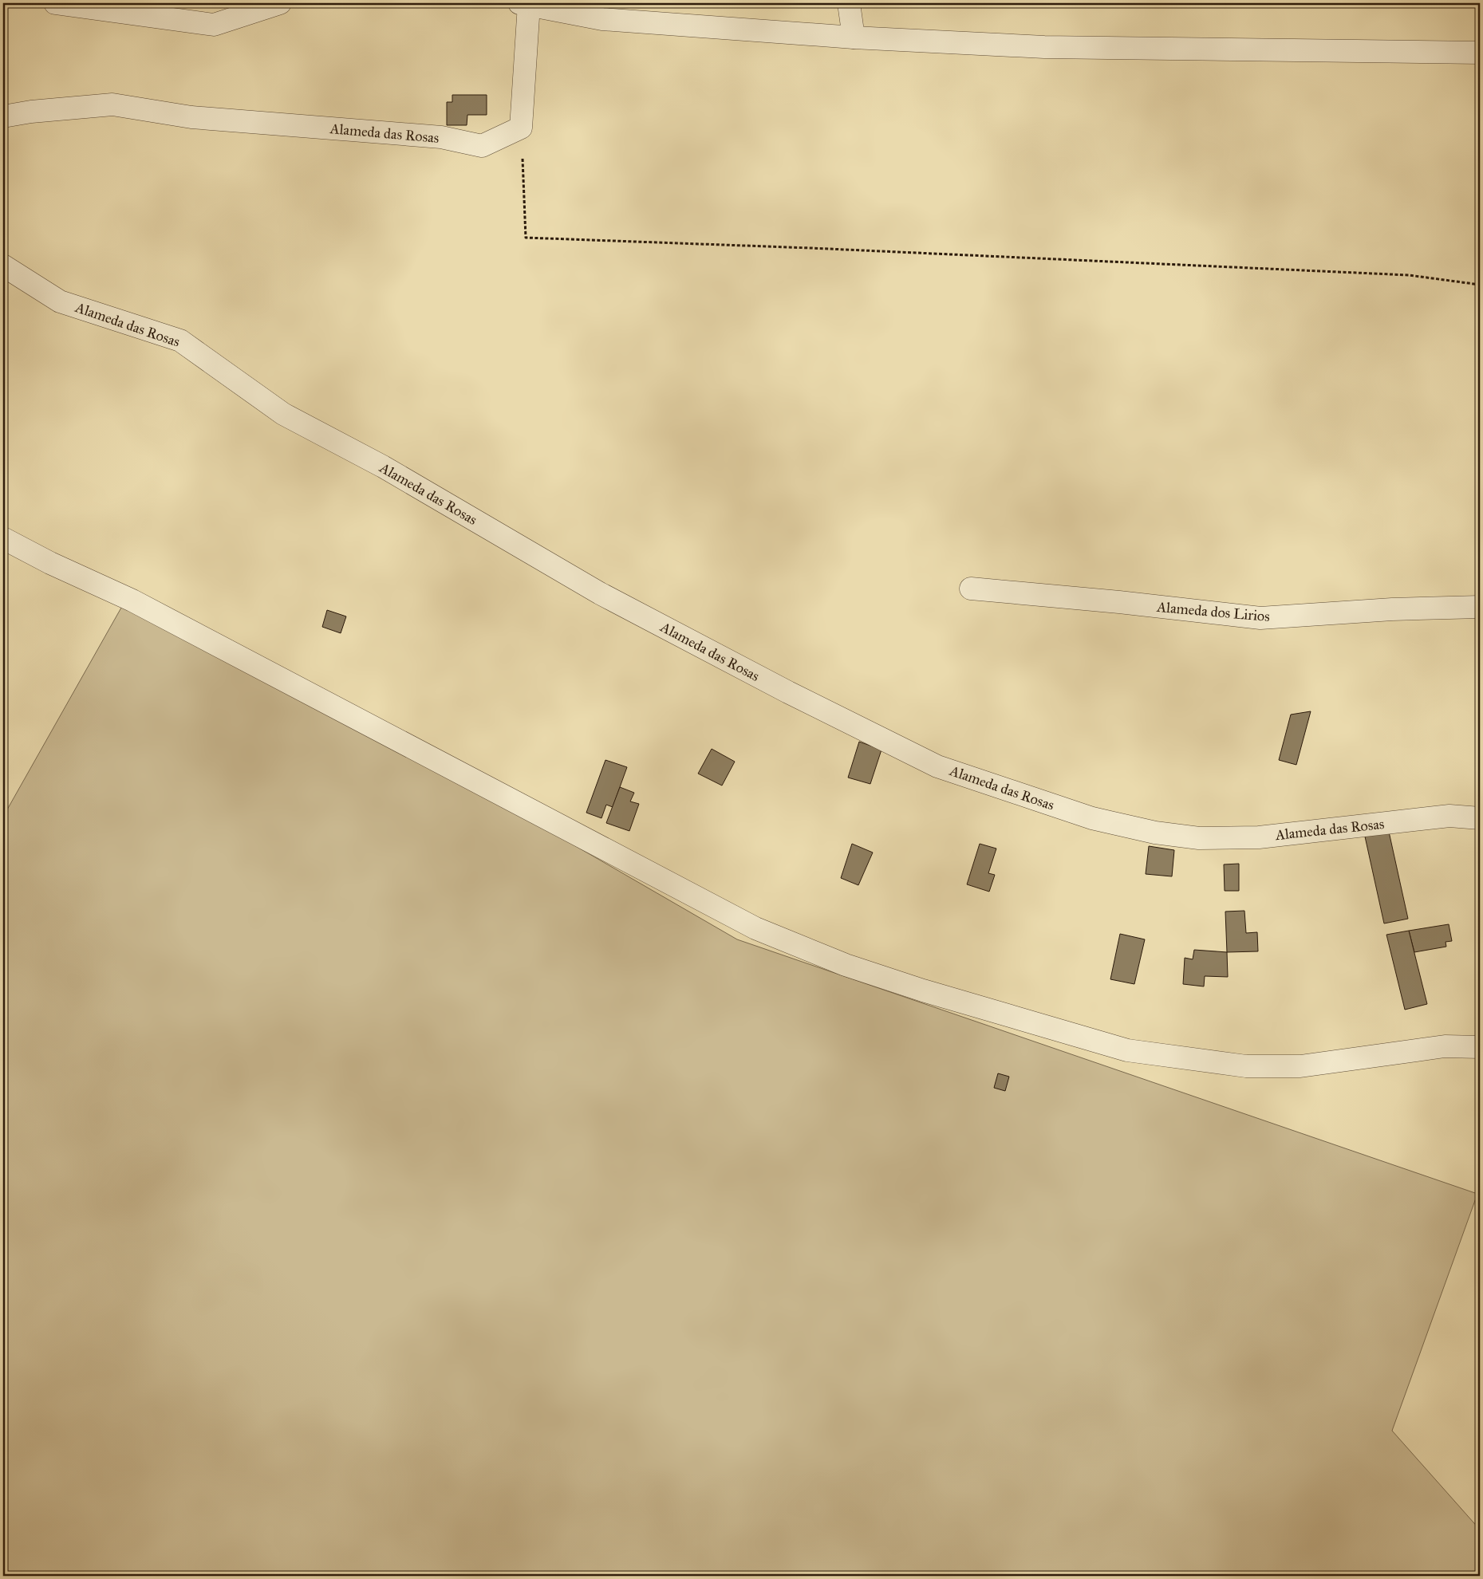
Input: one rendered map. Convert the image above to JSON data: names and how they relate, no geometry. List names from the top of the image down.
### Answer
{
  "streets": {
    "street": ["Alameda das Rosas", "Alameda dos Lirios"]
  }
}
